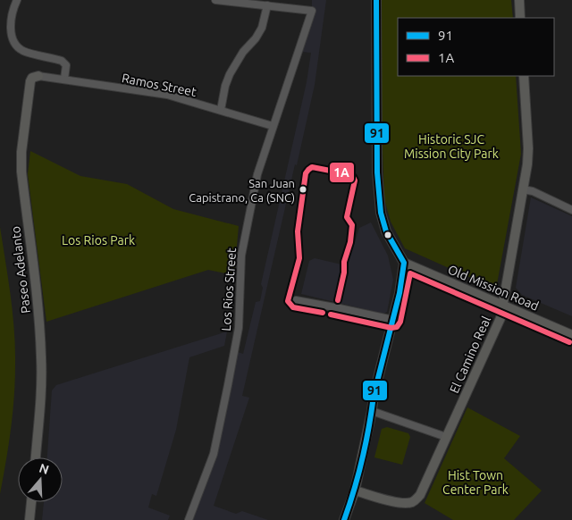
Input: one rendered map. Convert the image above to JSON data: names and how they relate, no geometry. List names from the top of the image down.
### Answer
{
  "streets": {
    "street": [
      "Ramos Street",
      "Paseo Adelanto",
      "Old Mission Road",
      "Los Rios Street",
      "El Camino Real"
    ]
  },
  "crossings": [
    ["Ramos Street", "Paseo Adelanto"],
    ["Ramos Street", "Los Rios Street"],
    ["Old Mission Road", "El Camino Real"]
  ],
  "parks": ["Historic SJC Mission City Park", "Los Rios Park", "Hist Town Center Park"],
  "places": ["San Juan Capistrano, Ca (SNC)"],
  "lines": ["transit line 91", "transit line 1A"],
  "legend": ["91", "1A"],
  "north": "top"
}
